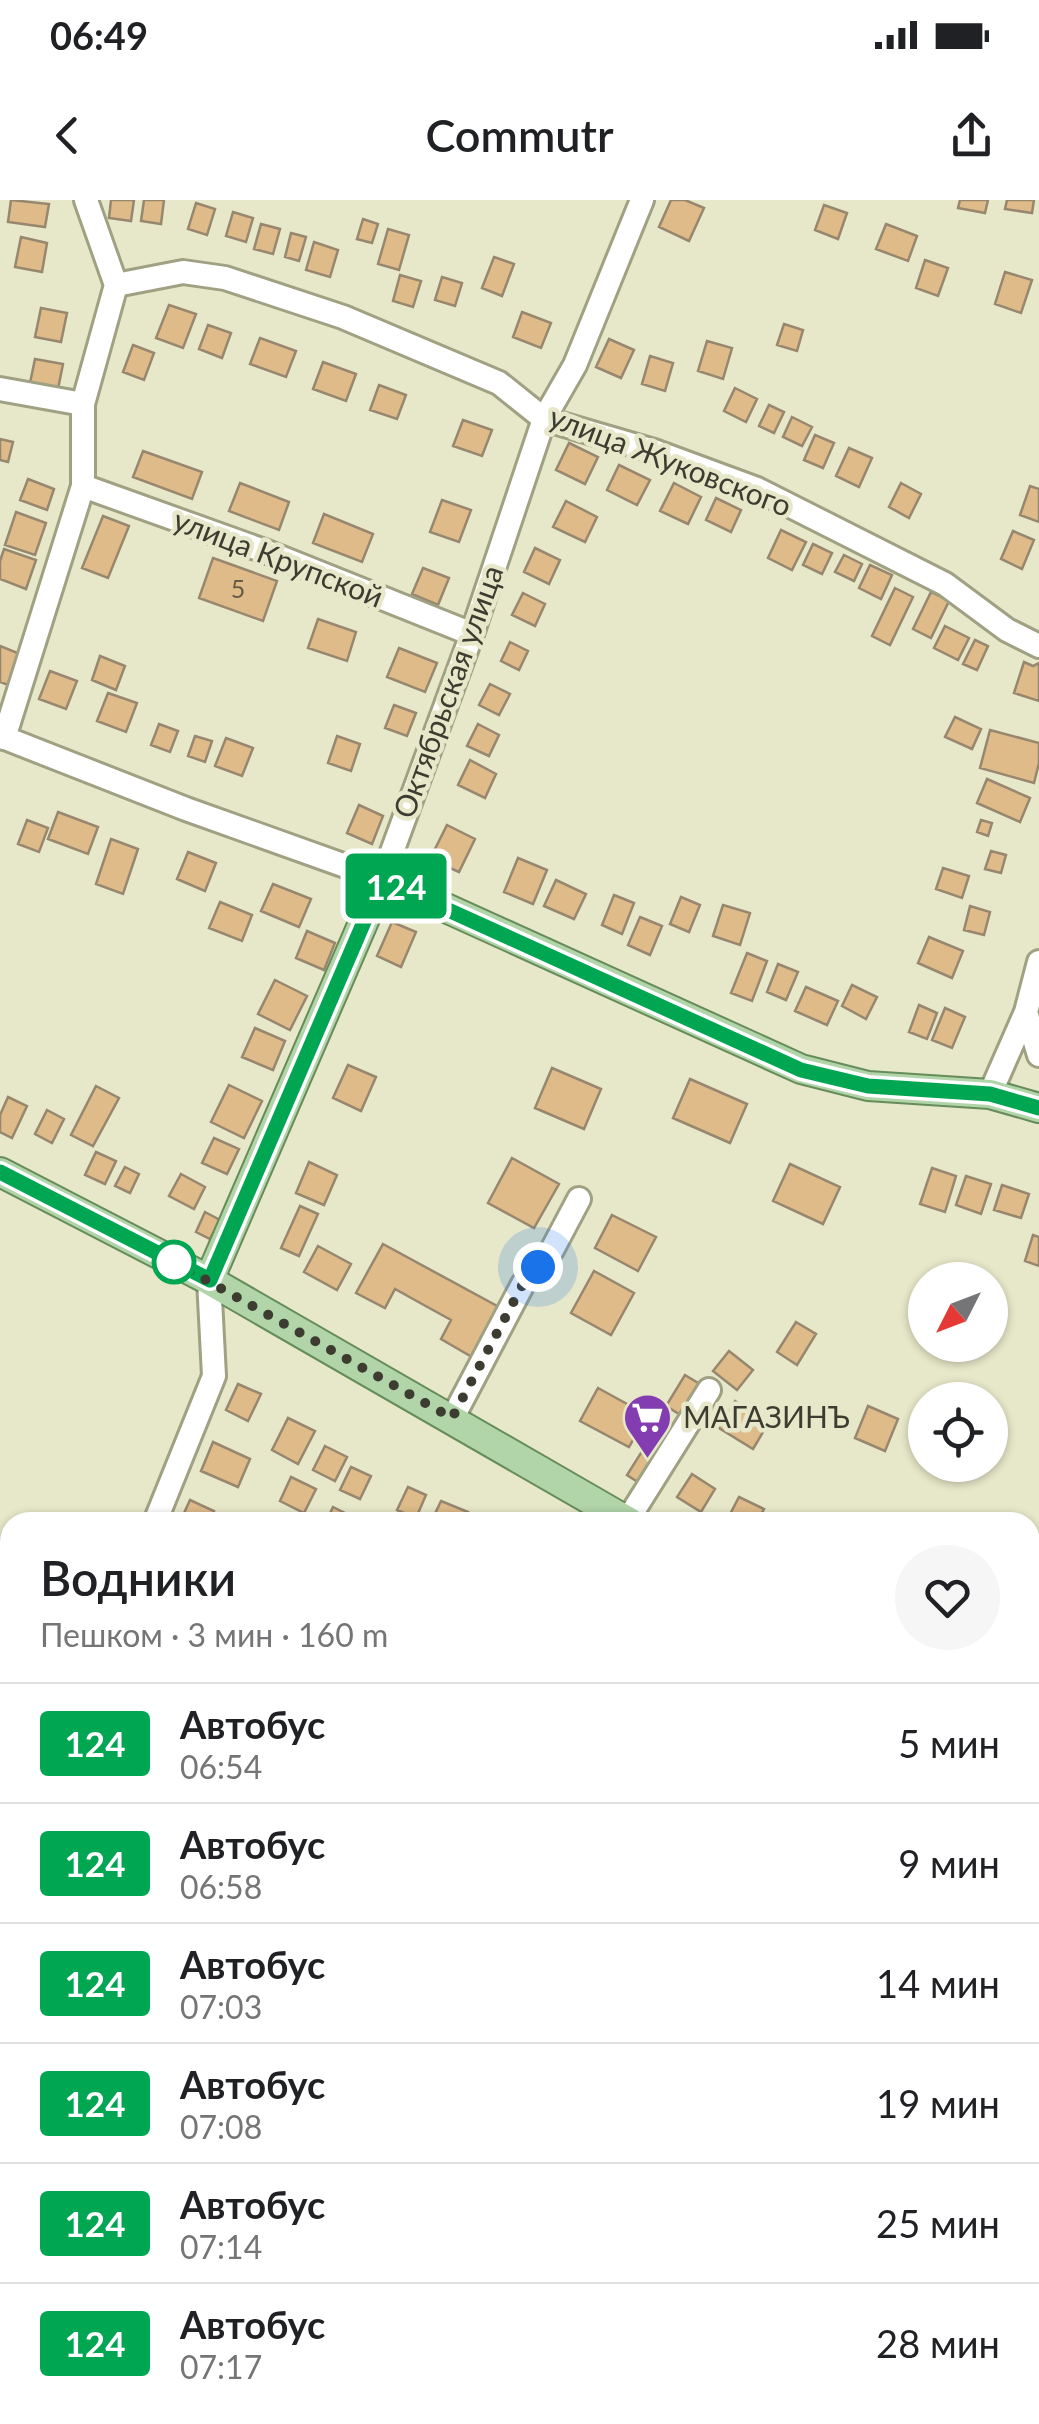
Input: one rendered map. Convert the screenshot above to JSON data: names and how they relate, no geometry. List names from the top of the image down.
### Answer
{
  "streets": {
    "main road": ["Октябрьская улица"],
    "street": ["улица Жуковского", "улица Крупской"]
  },
  "crossings": [
    ["улица Жуковского", "Октябрьская улица"],
    ["улица Крупской", "Октябрьская улица"]
  ],
  "places": {
    "supermarket": ["МАГАЗИНЪ"]
  },
  "lines": ["bus line 124"],
  "house_numbers": ["5"],
  "north": "bottom left",
  "page": {
    "status": "06:49",
    "header": "Commutr",
    "on_map": "124",
    "heading": ["Водники", "Пешком · 3 мин · 160 m"],
    "list": [
      {
        "mark": "124",
        "name": "Автобус",
        "note": "06:54",
        "value": "5 мин"
      },
      {
        "mark": "124",
        "name": "Автобус",
        "note": "06:58",
        "value": "9 мин"
      },
      {
        "mark": "124",
        "name": "Автобус",
        "note": "07:03",
        "value": "14 мин"
      },
      {
        "mark": "124",
        "name": "Автобус",
        "note": "07:08",
        "value": "19 мин"
      },
      {
        "mark": "124",
        "name": "Автобус",
        "note": "07:14",
        "value": "25 мин"
      },
      {
        "mark": "124",
        "name": "Автобус",
        "note": "07:17",
        "value": "28 мин"
      }
    ]
  }
}
